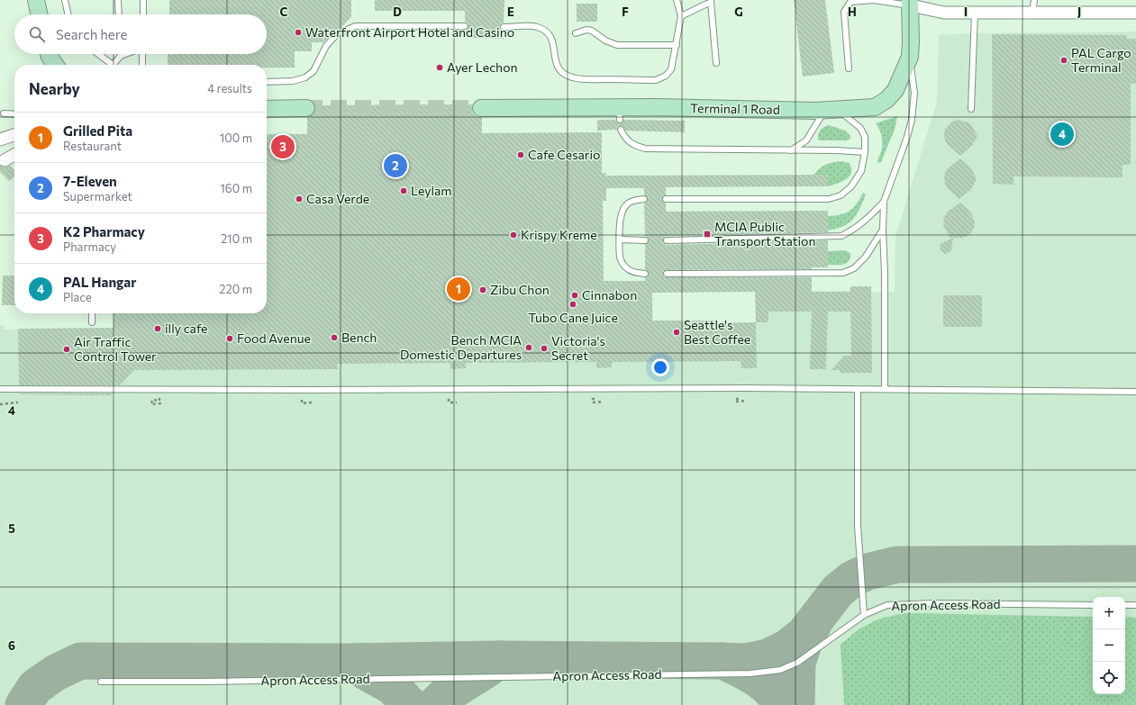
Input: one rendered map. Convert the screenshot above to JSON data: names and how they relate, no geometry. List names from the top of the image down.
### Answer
{
  "streets": {
    "street": ["Terminal 1 Road"],
    "lane": ["Apron Access Road"]
  },
  "places": {
    "other": [
      "Waterfront Airport Hotel and Casino",
      "PAL Cargo Terminal",
      "Ayer Lechon",
      "Cafe Cesario",
      "Leylam",
      "Casa Verde",
      "Krispy Kreme",
      "Zibu Chon",
      "Cinnabon",
      "Tubo Cane Juice",
      "illy cafe",
      "Seattle's Best Coffee",
      "Bench",
      "Food Avenue",
      "Bench MCIA Domestic Departures",
      "Victoria's Secret",
      "Air Traffic Control Tower"
    ],
    "transit": ["MCIA Public Transport Station"]
  },
  "page": {
    "search": "Search here",
    "heading": ["Nearby", "4 results"],
    "list": [
      {
        "mark": "1",
        "name": "Grilled Pita",
        "note": "Restaurant",
        "value": "100 m"
      },
      {
        "mark": "2",
        "name": "7-Eleven",
        "note": "Supermarket",
        "value": "160 m"
      },
      {
        "mark": "3",
        "name": "K2 Pharmacy",
        "note": "Pharmacy",
        "value": "210 m"
      },
      {
        "mark": "4",
        "name": "PAL Hangar",
        "note": "Place",
        "value": "220 m"
      }
    ],
    "pins": [
      "4",
      "3",
      "2",
      "1"
    ],
    "map_buttons": ["+", "−"]
  },
  "grid": {
    "columns": [
      "C",
      "D",
      "E",
      "F",
      "G",
      "H",
      "I",
      "J"
    ],
    "rows": ["4", "5", "6"]
  }
}
